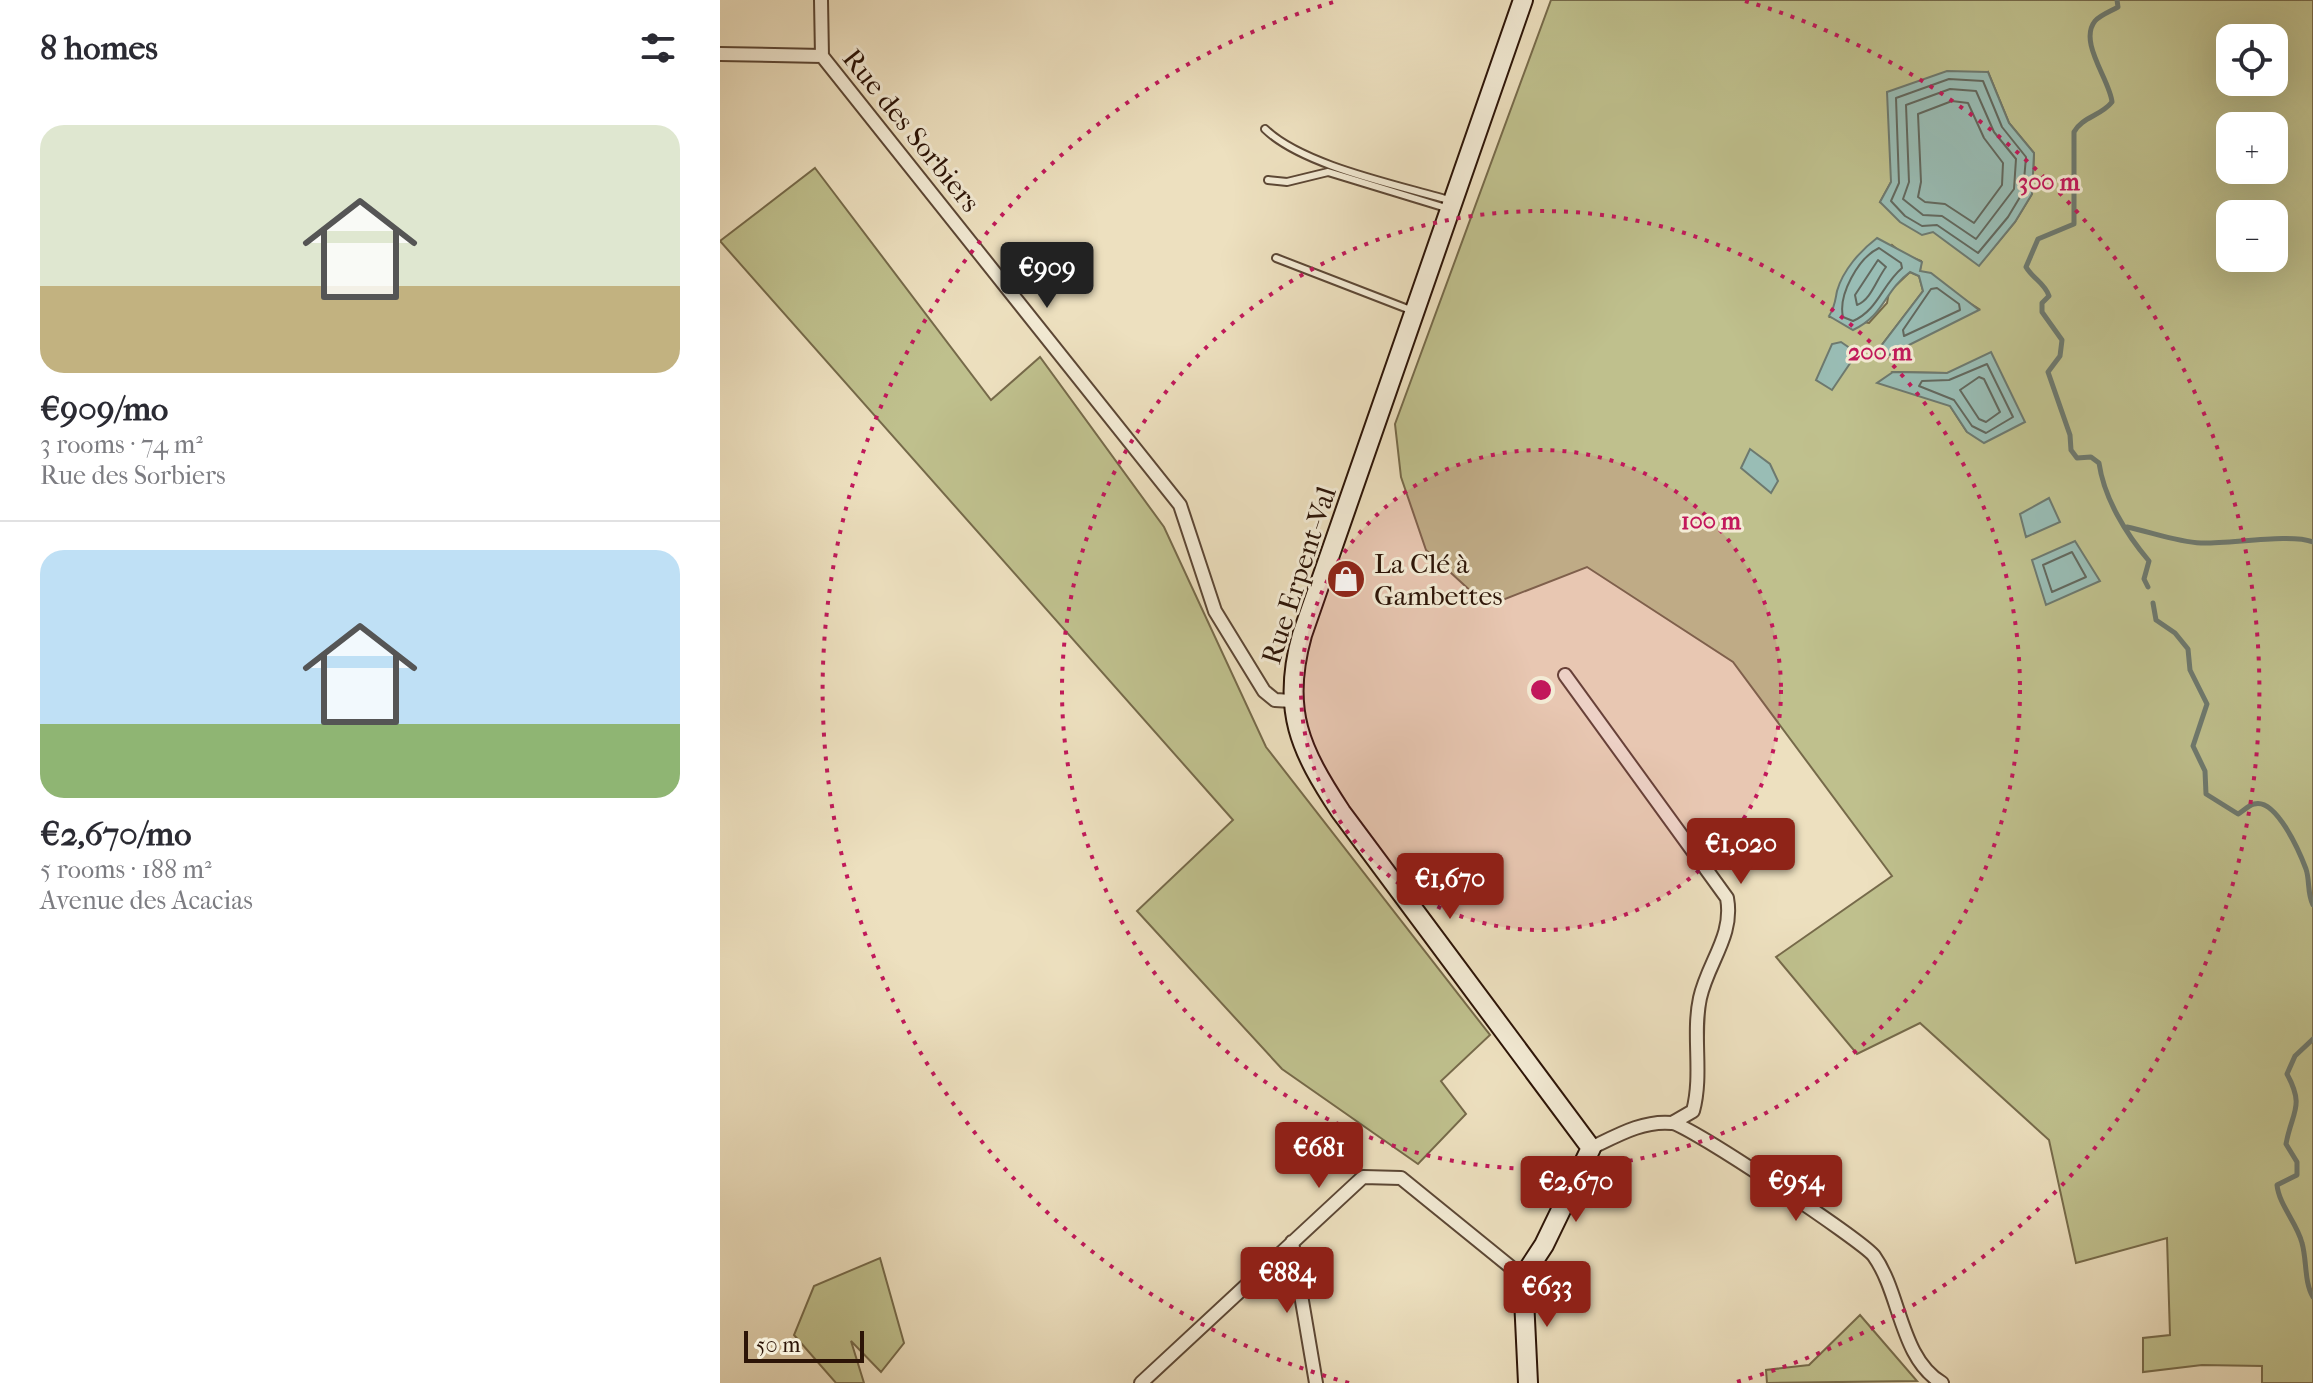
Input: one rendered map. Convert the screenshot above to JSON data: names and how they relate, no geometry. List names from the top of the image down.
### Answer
{
  "streets": {
    "street": ["Rue des Sorbiers", "Rue Erpent-Val"]
  },
  "crossings": [
    ["Rue des Sorbiers", "Rue Erpent-Val"]
  ],
  "places": {
    "shop": ["La Clé à Gambettes"]
  },
  "scale_bar": "50 m",
  "page": {
    "heading": "8 homes",
    "map_buttons": ["+", "−"],
    "list": [
      {
        "name": "€909/mo",
        "note": "3 rooms · 74 m² · Rue des Sorbiers"
      },
      {
        "name": "€2,670/mo",
        "note": "5 rooms · 188 m² · Avenue des Acacias"
      }
    ],
    "price": [
      "€909",
      "€1,020",
      "€1,670",
      "€681",
      "€954",
      "€2,670",
      "€884",
      "€633"
    ],
    "scale": "50 m"
  },
  "rings": ["300 m", "200 m", "100 m"]
}
